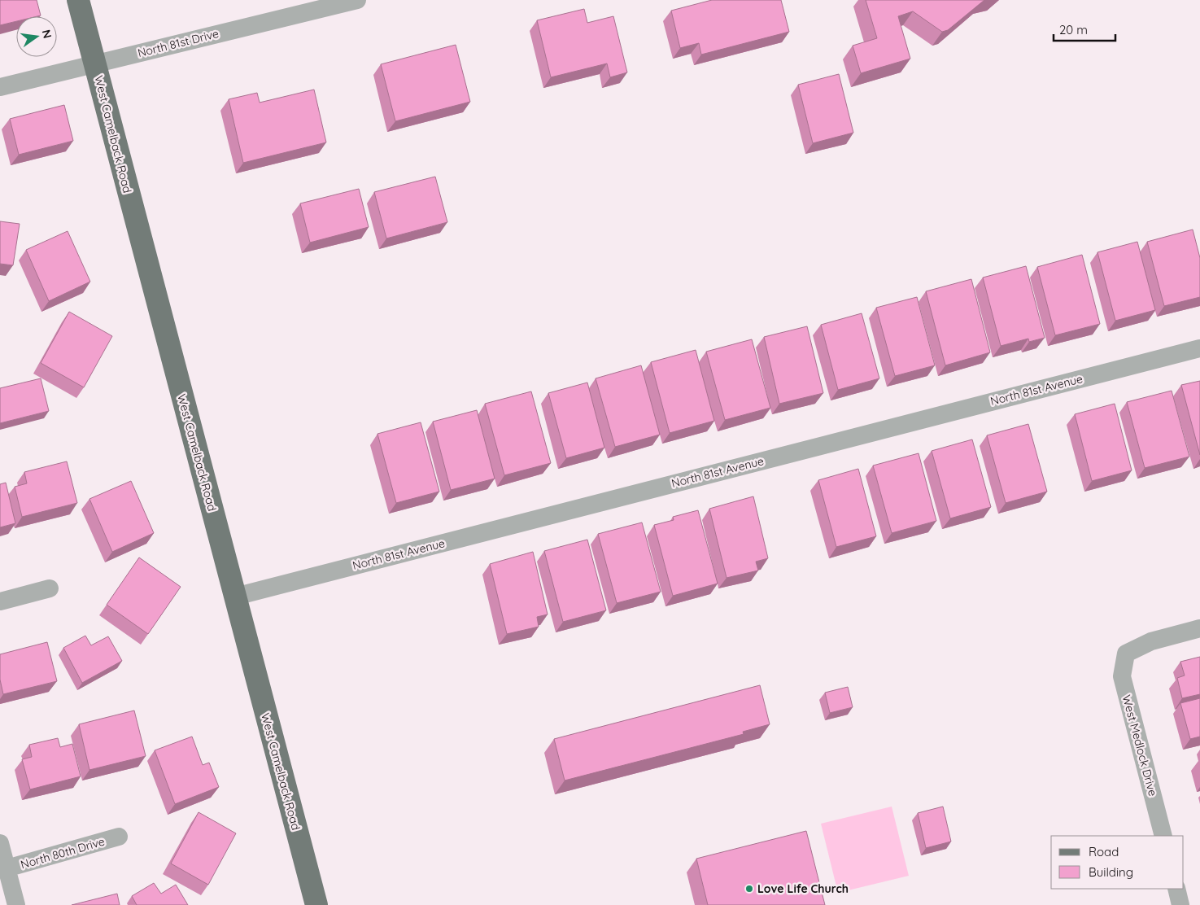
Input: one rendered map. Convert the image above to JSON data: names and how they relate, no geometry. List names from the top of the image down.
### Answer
{
  "streets": {
    "main road": ["West Camelback Road"],
    "street": [
      "North 81st Drive",
      "North 81st Avenue",
      "West Medlock Drive",
      "North 80th Drive"
    ]
  },
  "crossings": [
    ["North 81st Drive", "West Camelback Road"],
    ["West Camelback Road", "North 81st Avenue"]
  ],
  "places": ["Love Life Church"],
  "legend": ["Road", "Building"],
  "scale_bar": "20 m",
  "north": "right"
}
